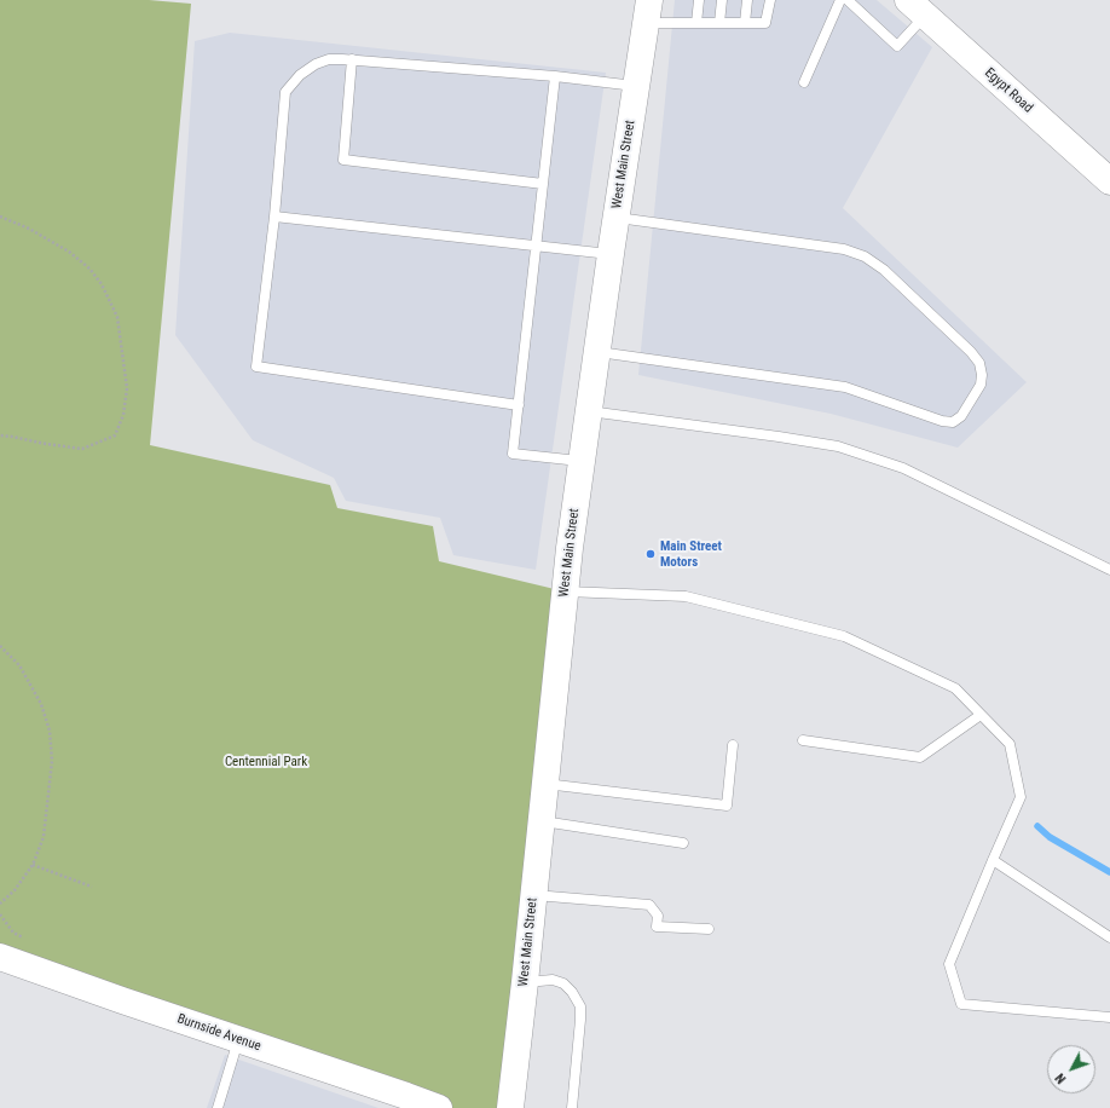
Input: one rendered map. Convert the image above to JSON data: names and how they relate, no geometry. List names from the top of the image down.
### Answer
{
  "streets": {
    "main road": ["Egypt Road", "West Main Street", "Burnside Avenue"]
  },
  "parks": ["Centennial Park"],
  "places": ["Main Street Motors"],
  "north": "bottom left"
}
